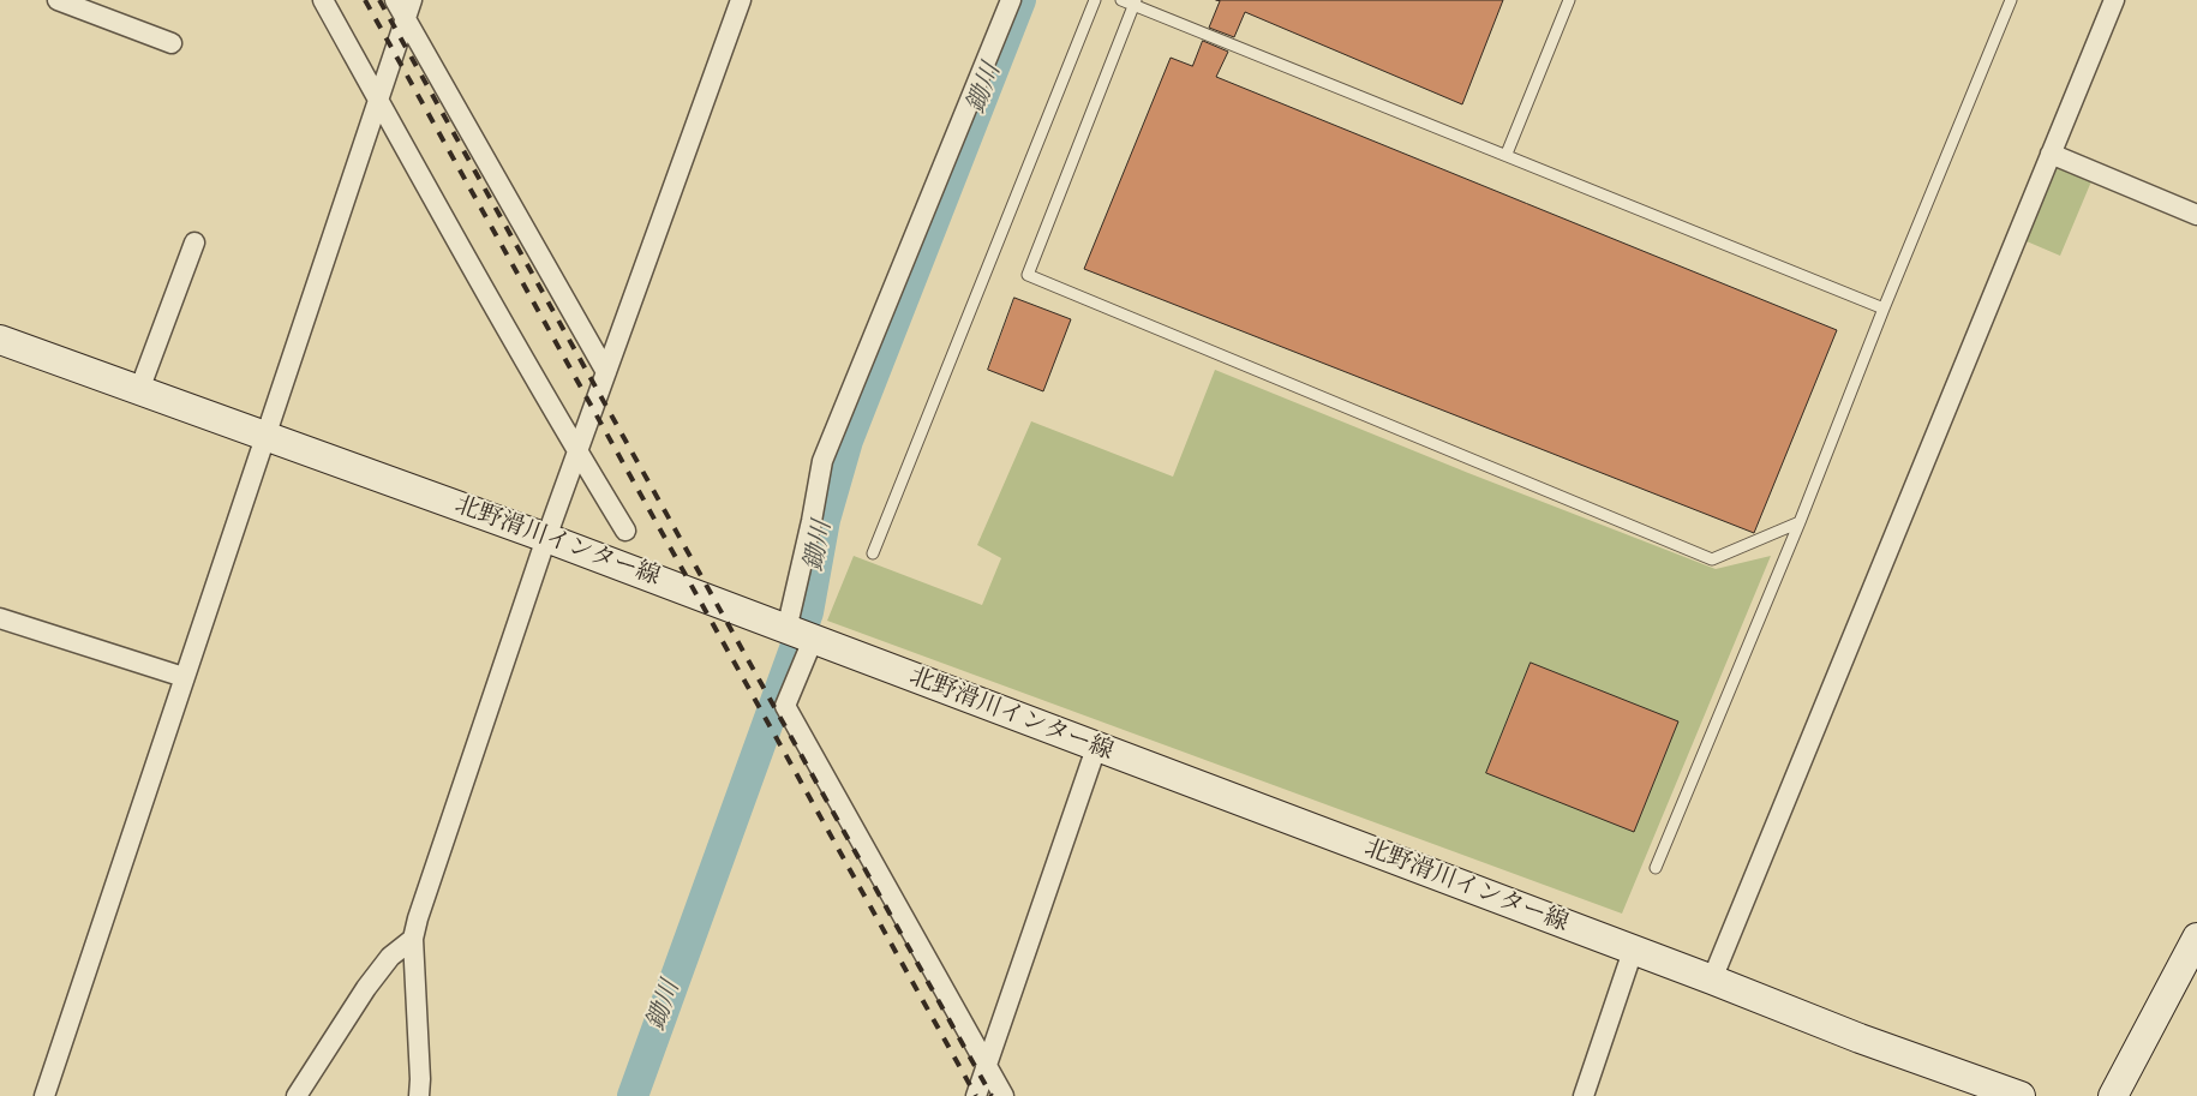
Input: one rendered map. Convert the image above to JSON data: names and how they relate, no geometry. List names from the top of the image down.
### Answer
{
  "streets": {
    "main road": ["北野滑川インター線"]
  },
  "water": ["鋤川"]
}
